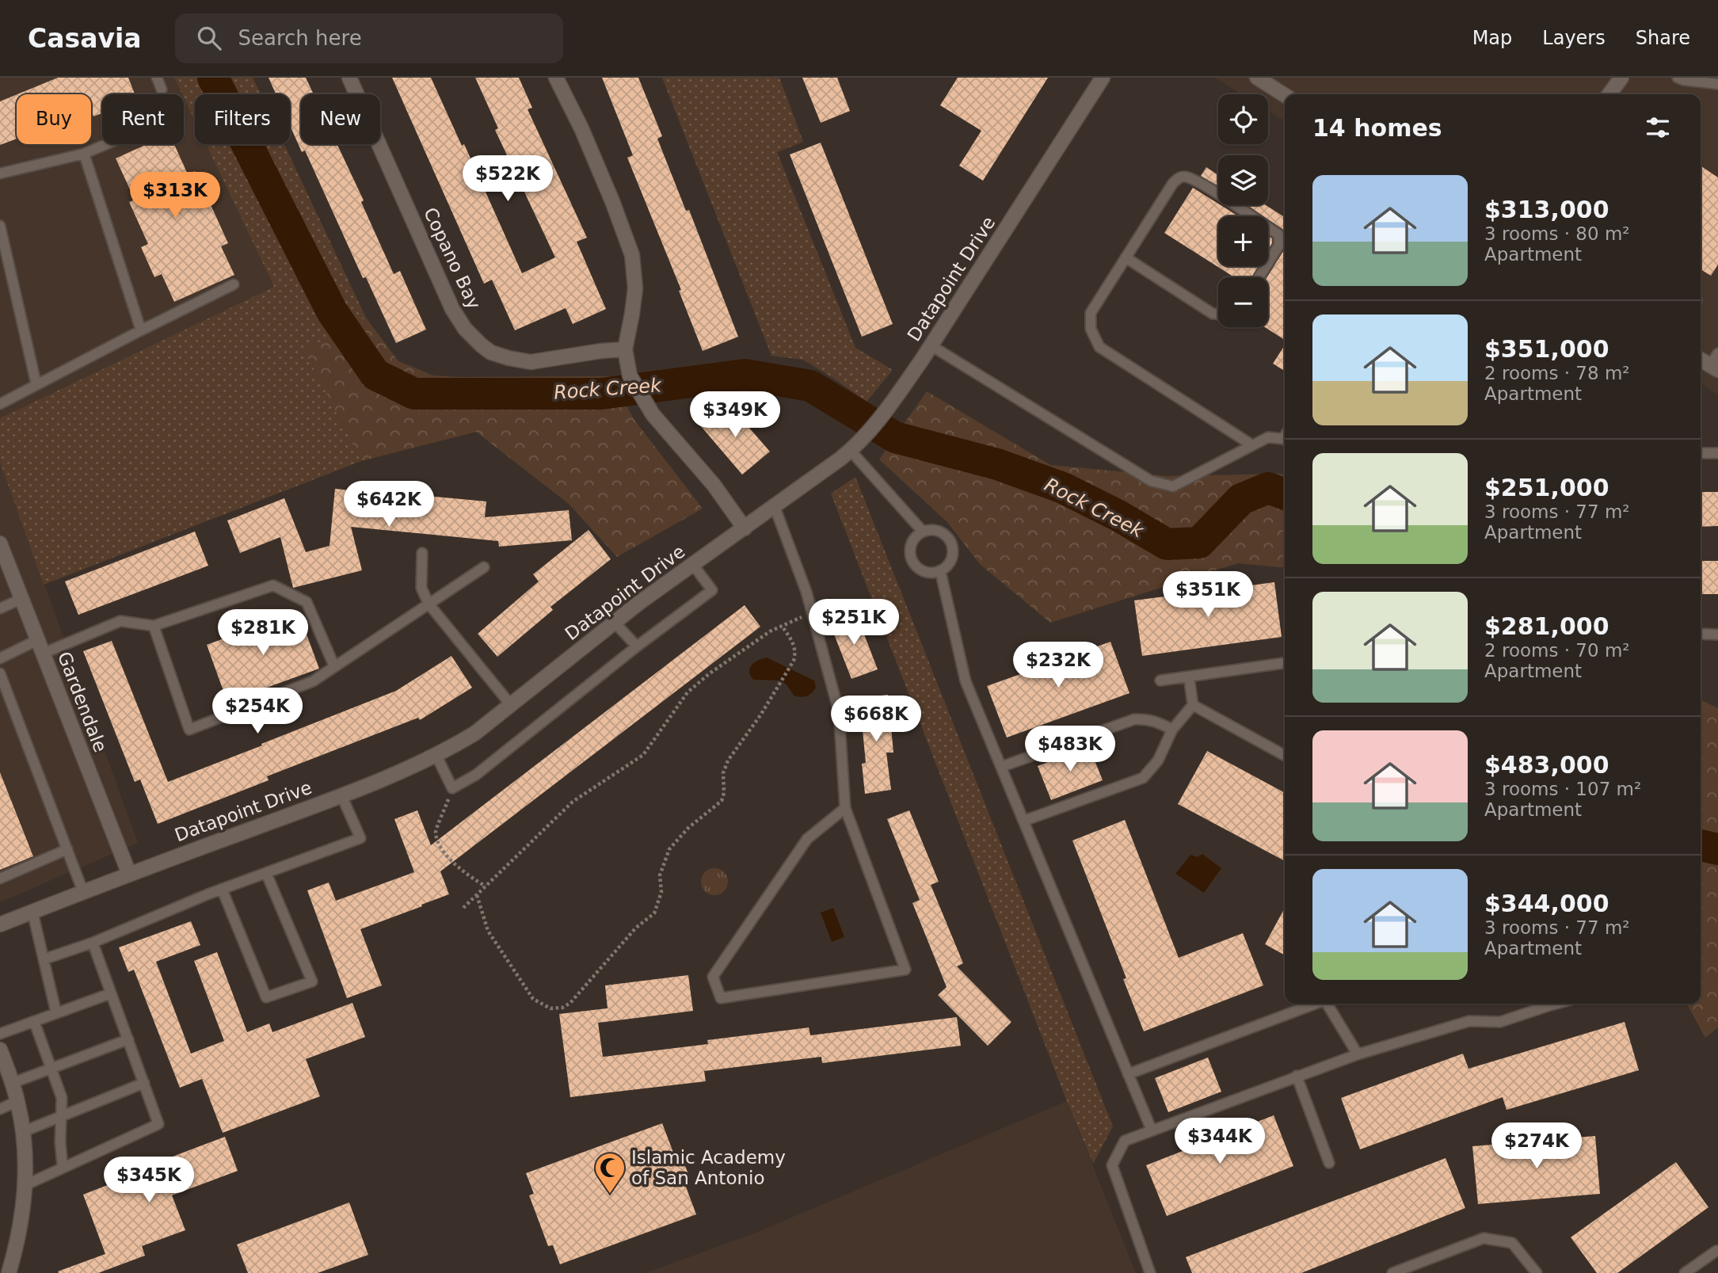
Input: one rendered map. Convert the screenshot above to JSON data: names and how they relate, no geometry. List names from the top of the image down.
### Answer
{
  "streets": {
    "street": ["Copano Bay", "Datapoint Drive", "Gardendale"]
  },
  "crossings": [
    ["Datapoint Drive", "Gardendale"]
  ],
  "water": ["Rock Creek"],
  "places": {
    "mosque": ["Islamic Academy of San Antonio"]
  },
  "page": {
    "header": "Casavia",
    "search": "Search here",
    "nav": ["Map", "Layers", "Share"],
    "map_buttons": ["+", "−"],
    "chip": [
      "Buy",
      "Rent",
      "Filters",
      "New"
    ],
    "heading": "14 homes",
    "price": [
      "$522K",
      "$313K",
      "$349K",
      "$642K",
      "$351K",
      "$251K",
      "$281K",
      "$232K",
      "$254K",
      "$668K",
      "$483K",
      "$344K",
      "$274K",
      "$345K"
    ],
    "list": [
      {
        "name": "$313,000",
        "note": "3 rooms · 80 m² · Apartment"
      },
      {
        "name": "$351,000",
        "note": "2 rooms · 78 m² · Apartment"
      },
      {
        "name": "$251,000",
        "note": "3 rooms · 77 m² · Apartment"
      },
      {
        "name": "$281,000",
        "note": "2 rooms · 70 m² · Apartment"
      },
      {
        "name": "$483,000",
        "note": "3 rooms · 107 m² · Apartment"
      },
      {
        "name": "$344,000",
        "note": "3 rooms · 77 m² · Apartment"
      }
    ]
  }
}
